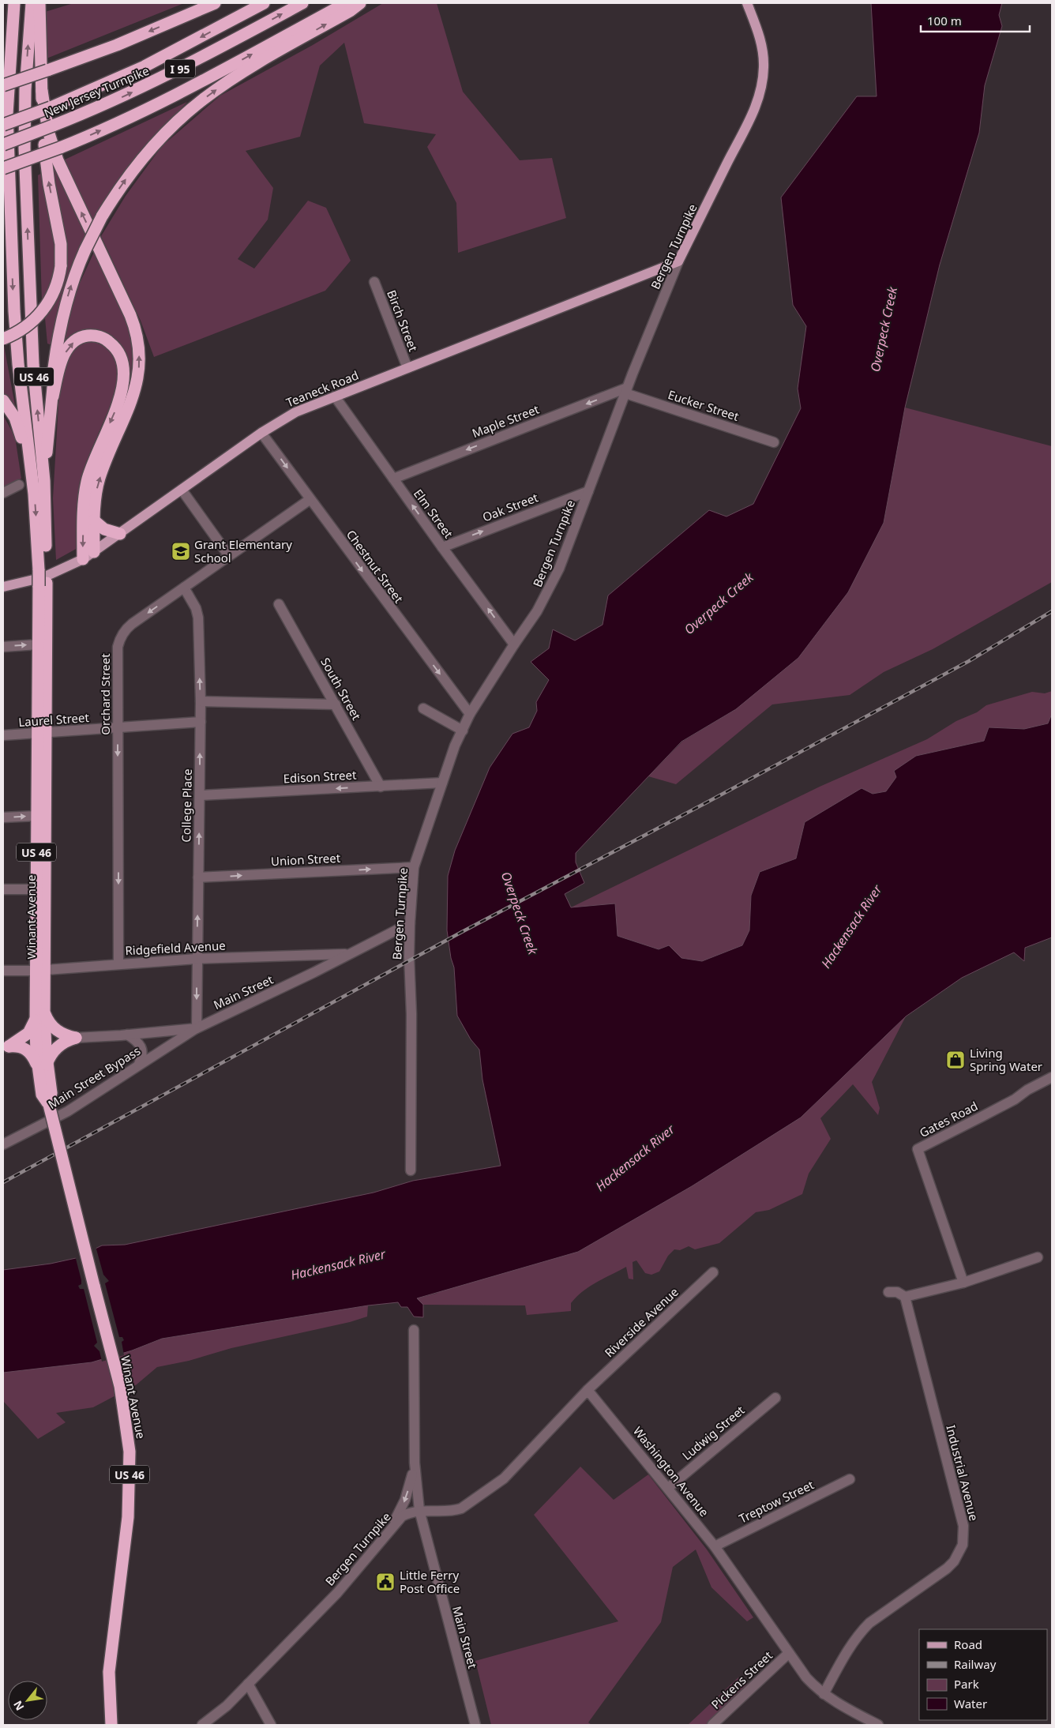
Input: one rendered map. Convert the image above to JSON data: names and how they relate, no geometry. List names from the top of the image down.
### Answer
{
  "streets": {
    "highway": [
      "I 95",
      "New Jersey Turnpike",
      "US 46",
      "Winant Avenue"
    ],
    "main road": ["Bergen Turnpike", "Teaneck Road"],
    "street": [
      "Birch Street",
      "Eucker Street",
      "Maple Street",
      "Oak Street",
      "Elm Street",
      "Chestnut Street",
      "South Street",
      "Orchard Street",
      "Laurel Street",
      "Edison Street",
      "College Place",
      "Union Street",
      "Ridgefield Avenue",
      "Main Street",
      "Main Street Bypass",
      "Gates Road",
      "Riverside Avenue",
      "Ludwig Street",
      "Washington Avenue",
      "Industrial Avenue",
      "Treptow Street",
      "Pickens Street"
    ]
  },
  "crossings": [
    ["Bergen Turnpike", "Teaneck Road"],
    ["Bergen Turnpike", "Eucker Street"],
    ["Bergen Turnpike", "Maple Street"],
    ["Bergen Turnpike", "Oak Street"],
    ["Bergen Turnpike", "Elm Street"],
    ["Bergen Turnpike", "Chestnut Street"],
    ["Bergen Turnpike", "Edison Street"],
    ["Bergen Turnpike", "Union Street"],
    ["Bergen Turnpike", "Main Street"],
    ["Birch Street", "Teaneck Road"],
    ["US 46", "Winant Avenue"],
    ["Teaneck Road", "Elm Street"],
    ["Teaneck Road", "Chestnut Street"],
    ["Eucker Street", "Maple Street"],
    ["Maple Street", "Elm Street"],
    ["Oak Street", "Elm Street"],
    ["Chestnut Street", "Orchard Street"],
    ["South Street", "Edison Street"],
    ["Orchard Street", "Laurel Street"],
    ["Orchard Street", "College Place"],
    ["Orchard Street", "Ridgefield Avenue"],
    ["Laurel Street", "College Place"],
    ["Laurel Street", "Winant Avenue"],
    ["Edison Street", "College Place"],
    ["College Place", "Union Street"],
    ["College Place", "Ridgefield Avenue"],
    ["College Place", "Main Street"],
    ["College Place", "Main Street Bypass"],
    ["Winant Avenue", "Ridgefield Avenue"],
    ["Ridgefield Avenue", "Main Street"],
    ["Main Street", "Main Street Bypass"],
    ["Riverside Avenue", "Washington Avenue"],
    ["Ludwig Street", "Washington Avenue"],
    ["Washington Avenue", "Industrial Avenue"],
    ["Washington Avenue", "Treptow Street"],
    ["Washington Avenue", "Pickens Street"]
  ],
  "one_way": [
    "Maple Street",
    "Oak Street",
    "Elm Street",
    "Chestnut Street",
    "Orchard Street",
    "Union Street"
  ],
  "water": ["Overpeck Creek", "Hackensack River"],
  "places": {
    "school or university": ["Grant Elementary School"],
    "shop": ["Living Spring Water"],
    "public building": ["Little Ferry Post Office"]
  },
  "legend": [
    "Road",
    "Railway",
    "Park",
    "Water"
  ],
  "scale_bar": "100 m",
  "north": "bottom left"
}
